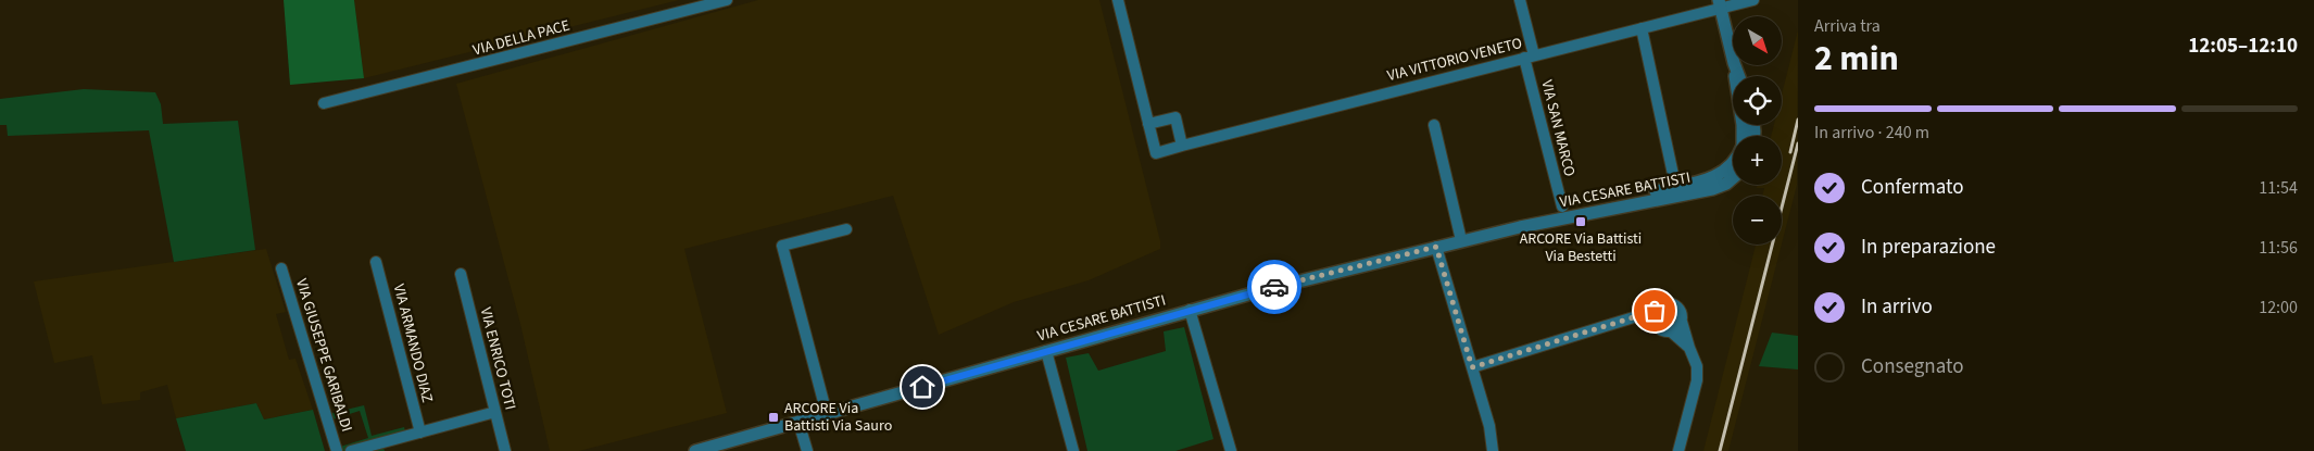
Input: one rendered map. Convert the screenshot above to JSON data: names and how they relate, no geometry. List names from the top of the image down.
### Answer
{
  "streets": {
    "street": [
      "VIA DELLA PACE",
      "VIA VITTORIO VENETO",
      "VIA SAN MARCO",
      "VIA CESARE BATTISTI",
      "VIA ARMANDO DIAZ",
      "VIA GIUSEPPE GARIBALDI",
      "VIA ENRICO TOTI"
    ]
  },
  "crossings": [
    ["VIA VITTORIO VENETO", "VIA SAN MARCO"]
  ],
  "places": {
    "transit": ["ARCORE Via Battisti Via Bestetti", "ARCORE Via Battisti Via Sauro"]
  },
  "north": "bottom right",
  "page": {
    "heading": ["2 min", "Arriva tra", "12:05–12:10"],
    "map_buttons": ["+", "−"],
    "bar": "In arrivo · 240 m",
    "list": [
      ["Confermato", "11:54"],
      ["In preparazione", "11:56"],
      ["In arrivo", "12:00"],
      "Consegnato"
    ]
  }
}
